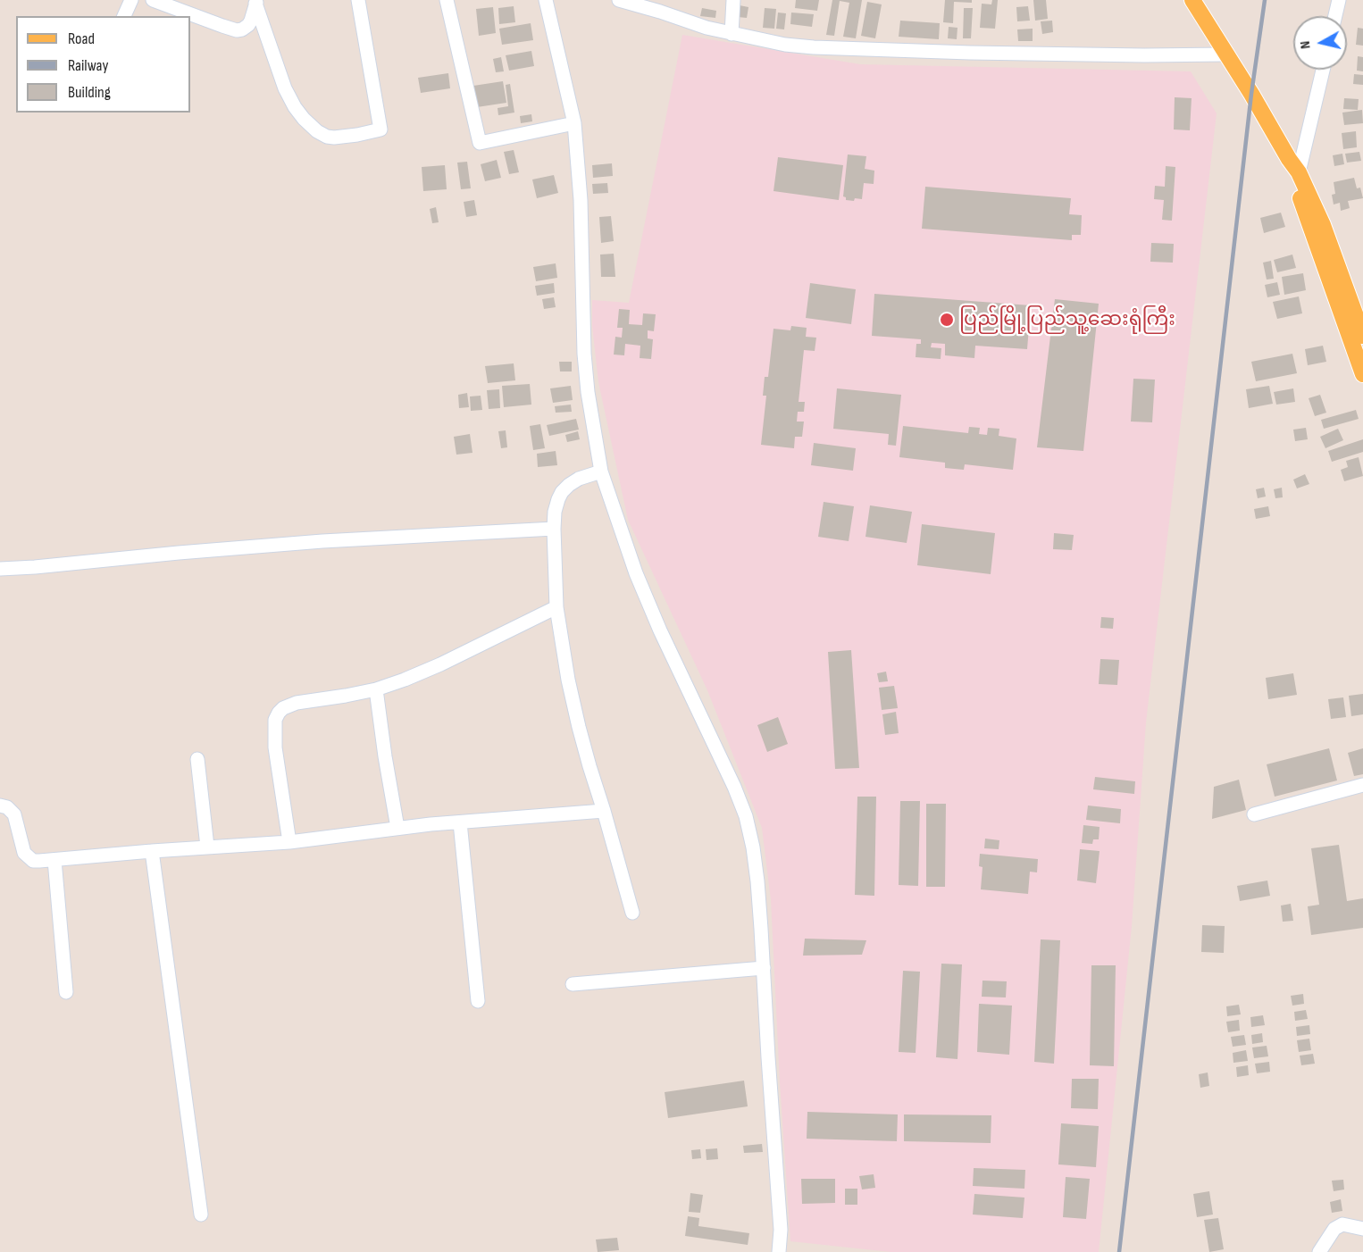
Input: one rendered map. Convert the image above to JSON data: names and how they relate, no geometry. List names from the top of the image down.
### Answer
{
  "places": ["ပြည်မြို့ပြည်သူ့ဆေးရုံကြီး"],
  "legend": ["Road", "Railway", "Building"],
  "north": "left"
}
